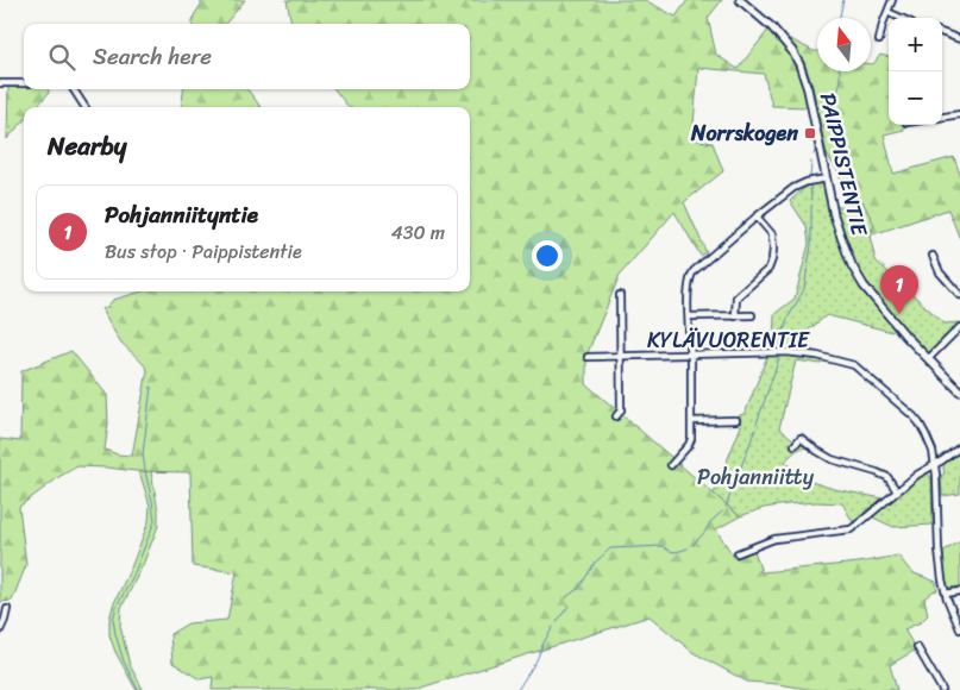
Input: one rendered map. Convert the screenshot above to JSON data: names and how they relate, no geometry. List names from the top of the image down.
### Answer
{
  "streets": {
    "street": ["PAIPPISTENTIE", "KYLÄVUORENTIE"]
  },
  "parks": ["Pohjanniitty"],
  "places": {
    "transit": ["Norrskogen"]
  },
  "north": "top",
  "page": {
    "map_buttons": ["+", "−"],
    "search": "Search here",
    "heading": "Nearby",
    "list": [
      {
        "mark": "1",
        "name": "Pohjanniityntie",
        "note": "Bus stop · Paippistentie",
        "value": "430 m"
      }
    ],
    "pins": "1"
  }
}
